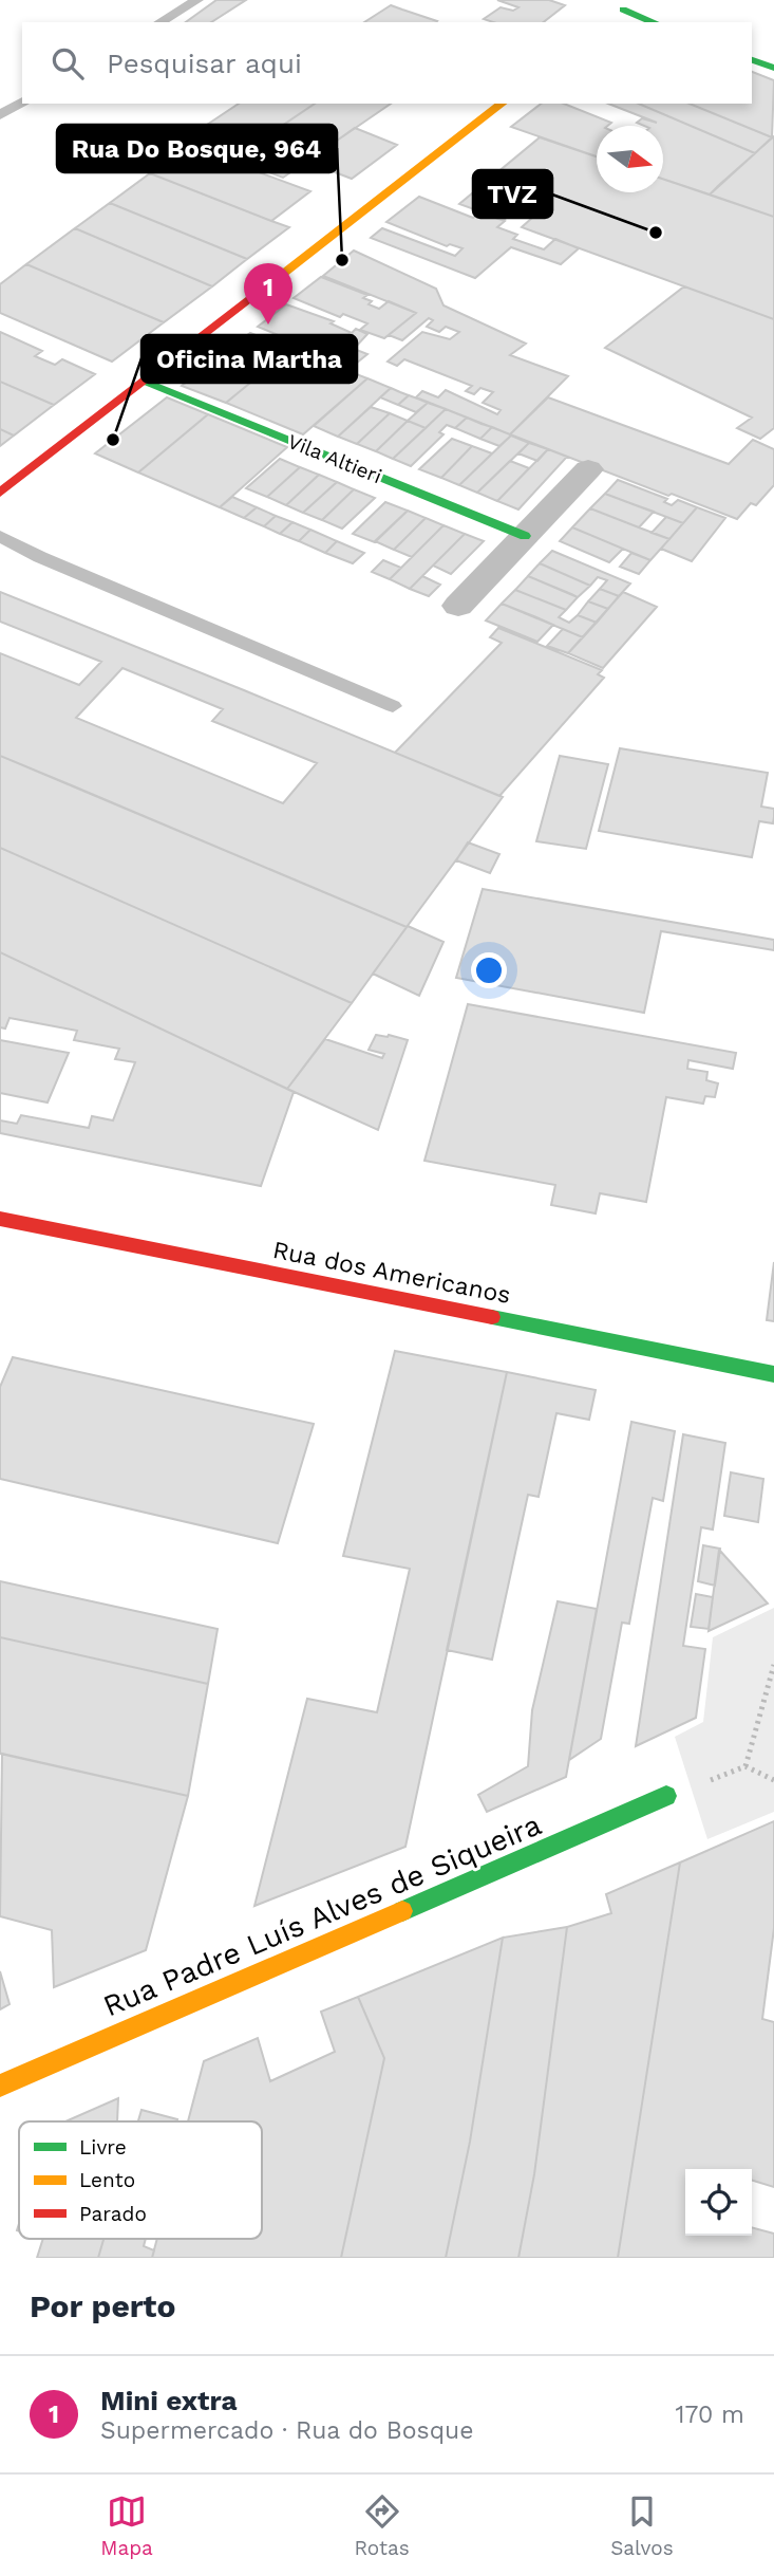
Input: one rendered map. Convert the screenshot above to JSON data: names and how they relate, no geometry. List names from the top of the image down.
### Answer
{
  "streets": {
    "street": ["Vila Altieri", "Rua dos Americanos", "Rua Padre Luís Alves de Siqueira"]
  },
  "places": ["TVZ", "Rua Do Bosque, 964", "Oficina Martha"],
  "legend": ["Livre", "Lento", "Parado"],
  "north": "right",
  "page": {
    "search": "Pesquisar aqui",
    "pins": "1",
    "heading": "Por perto",
    "list": [
      {
        "mark": "1",
        "name": "Mini extra",
        "note": "Supermercado · Rua do Bosque",
        "value": "170 m"
      }
    ],
    "nav": ["Mapa", "Rotas", "Salvos"]
  }
}
